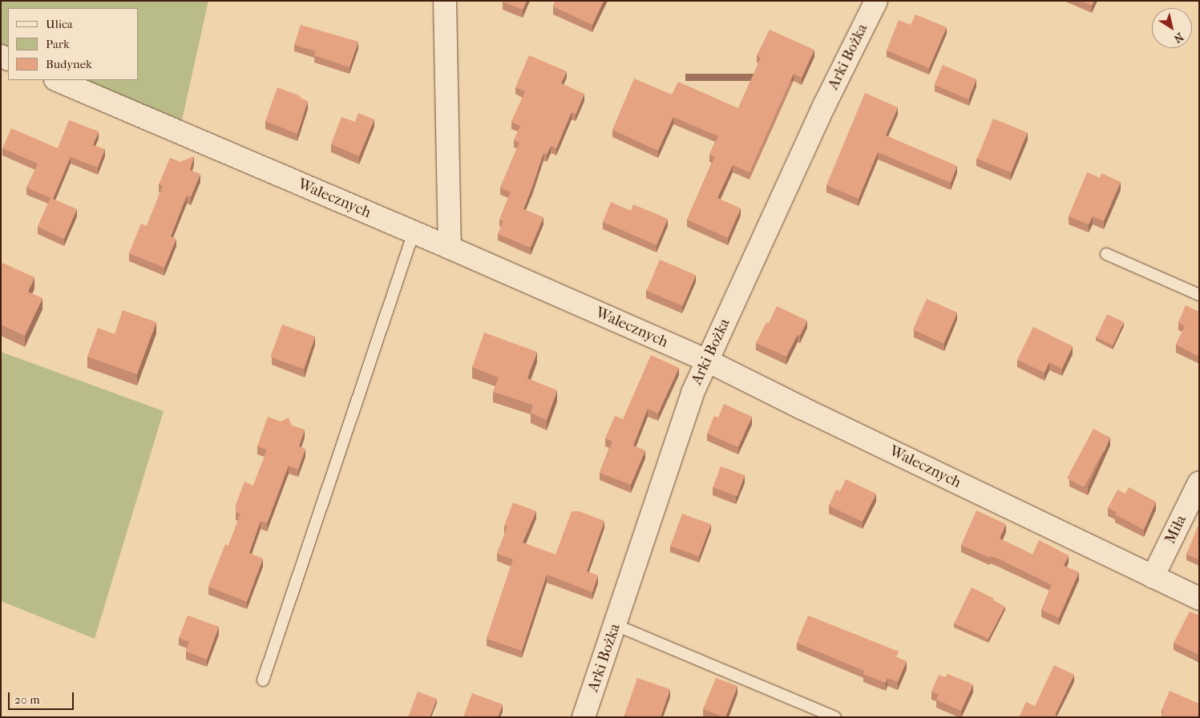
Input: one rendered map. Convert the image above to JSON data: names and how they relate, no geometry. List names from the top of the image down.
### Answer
{
  "streets": {
    "street": ["Arki Bożka", "Walecznych", "Miła"]
  },
  "crossings": [
    ["Arki Bożka", "Walecznych"],
    ["Walecznych", "Miła"]
  ],
  "legend": ["Ulica", "Park", "Budynek"],
  "scale_bar": "20 m",
  "north": "bottom right"
}
